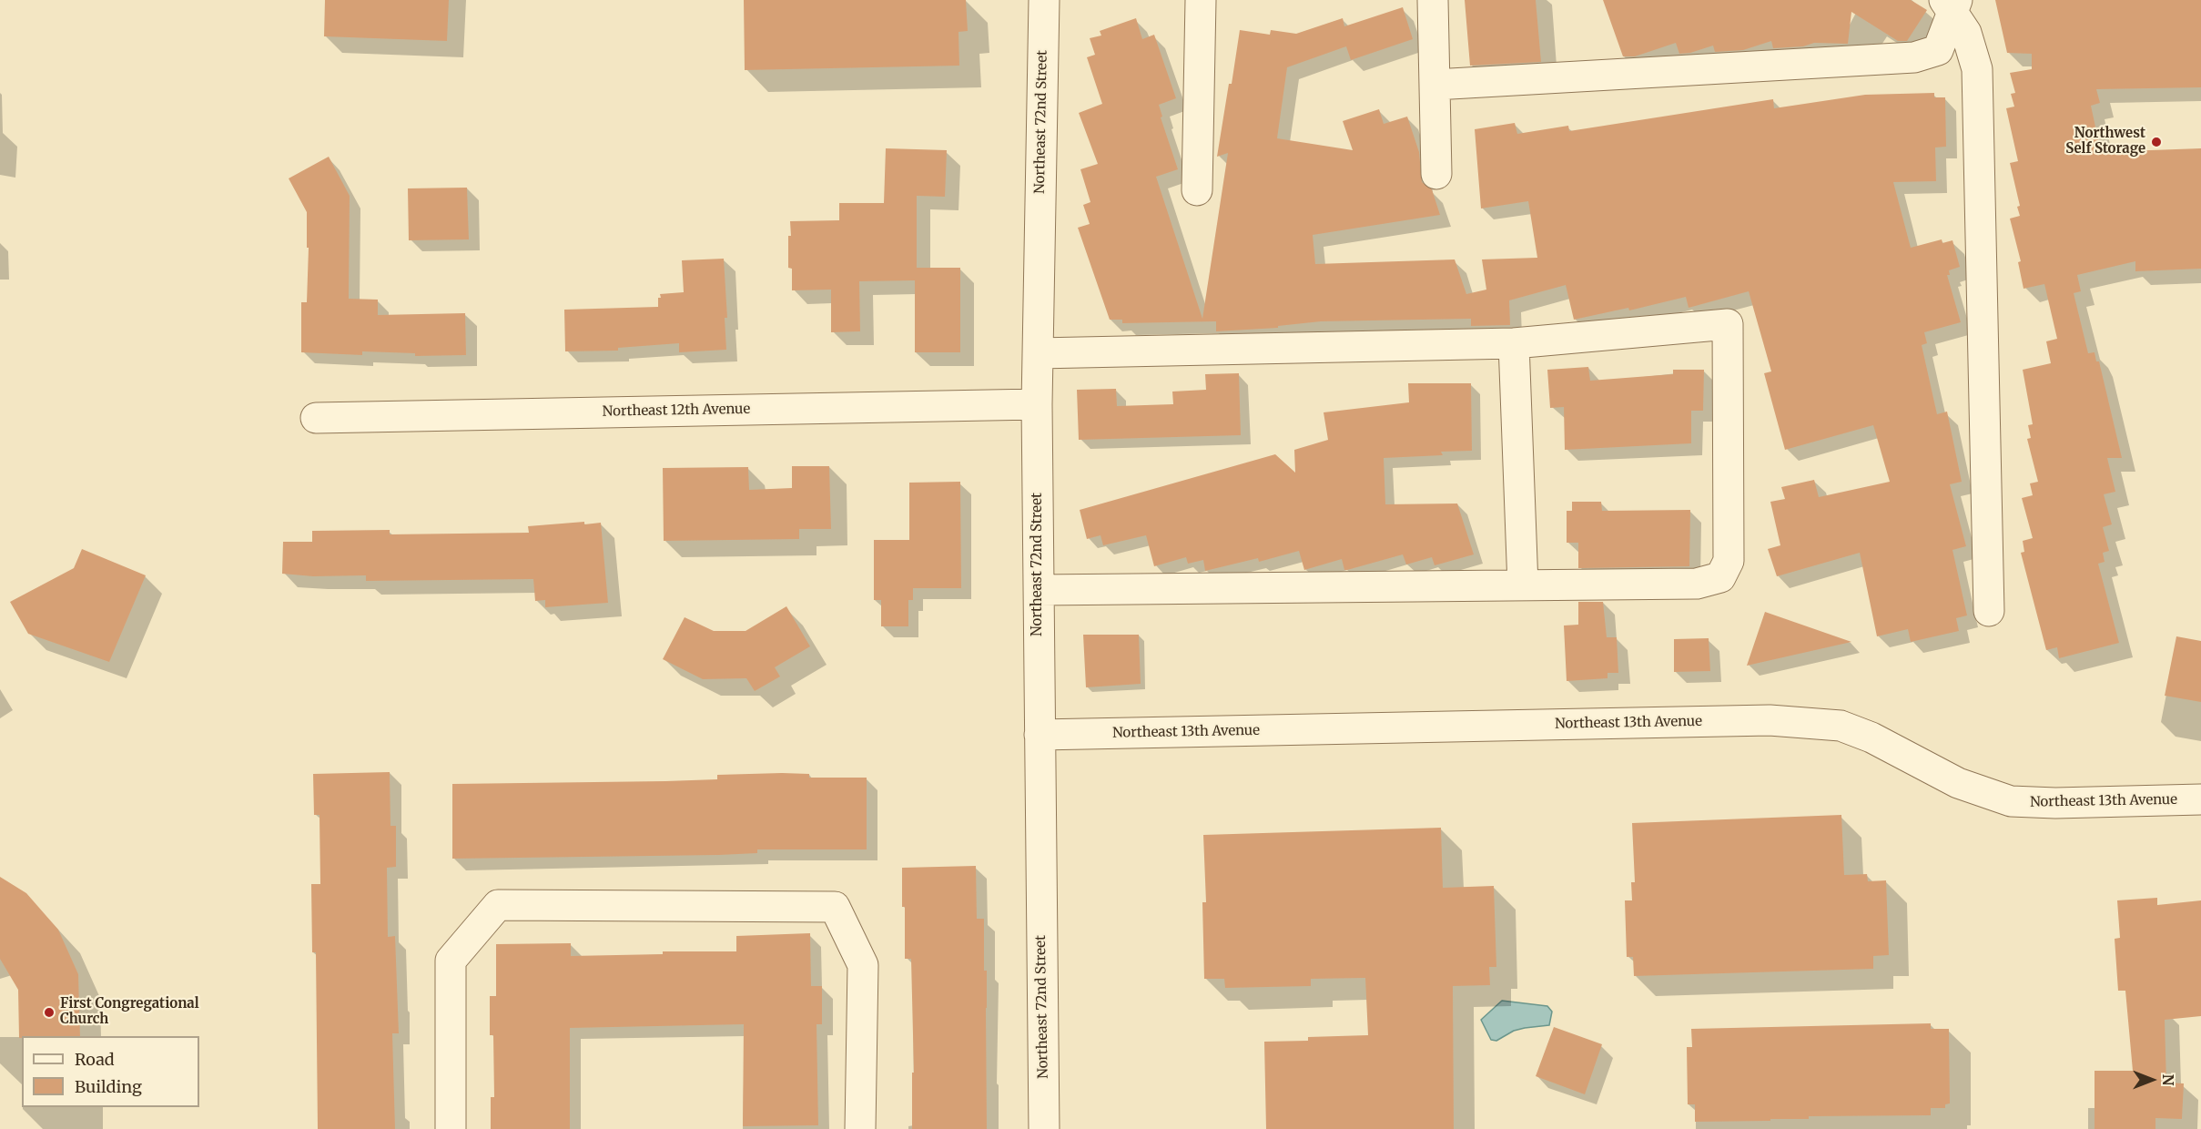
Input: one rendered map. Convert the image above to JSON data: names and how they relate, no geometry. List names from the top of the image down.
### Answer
{
  "streets": {
    "street": ["Northeast 72nd Street", "Northeast 12th Avenue", "Northeast 13th Avenue"]
  },
  "crossings": [
    ["Northeast 72nd Street", "Northeast 12th Avenue"],
    ["Northeast 72nd Street", "Northeast 13th Avenue"]
  ],
  "places": ["Northwest Self Storage", "First Congregational Church"],
  "legend": ["Road", "Building"],
  "north": "right"
}
